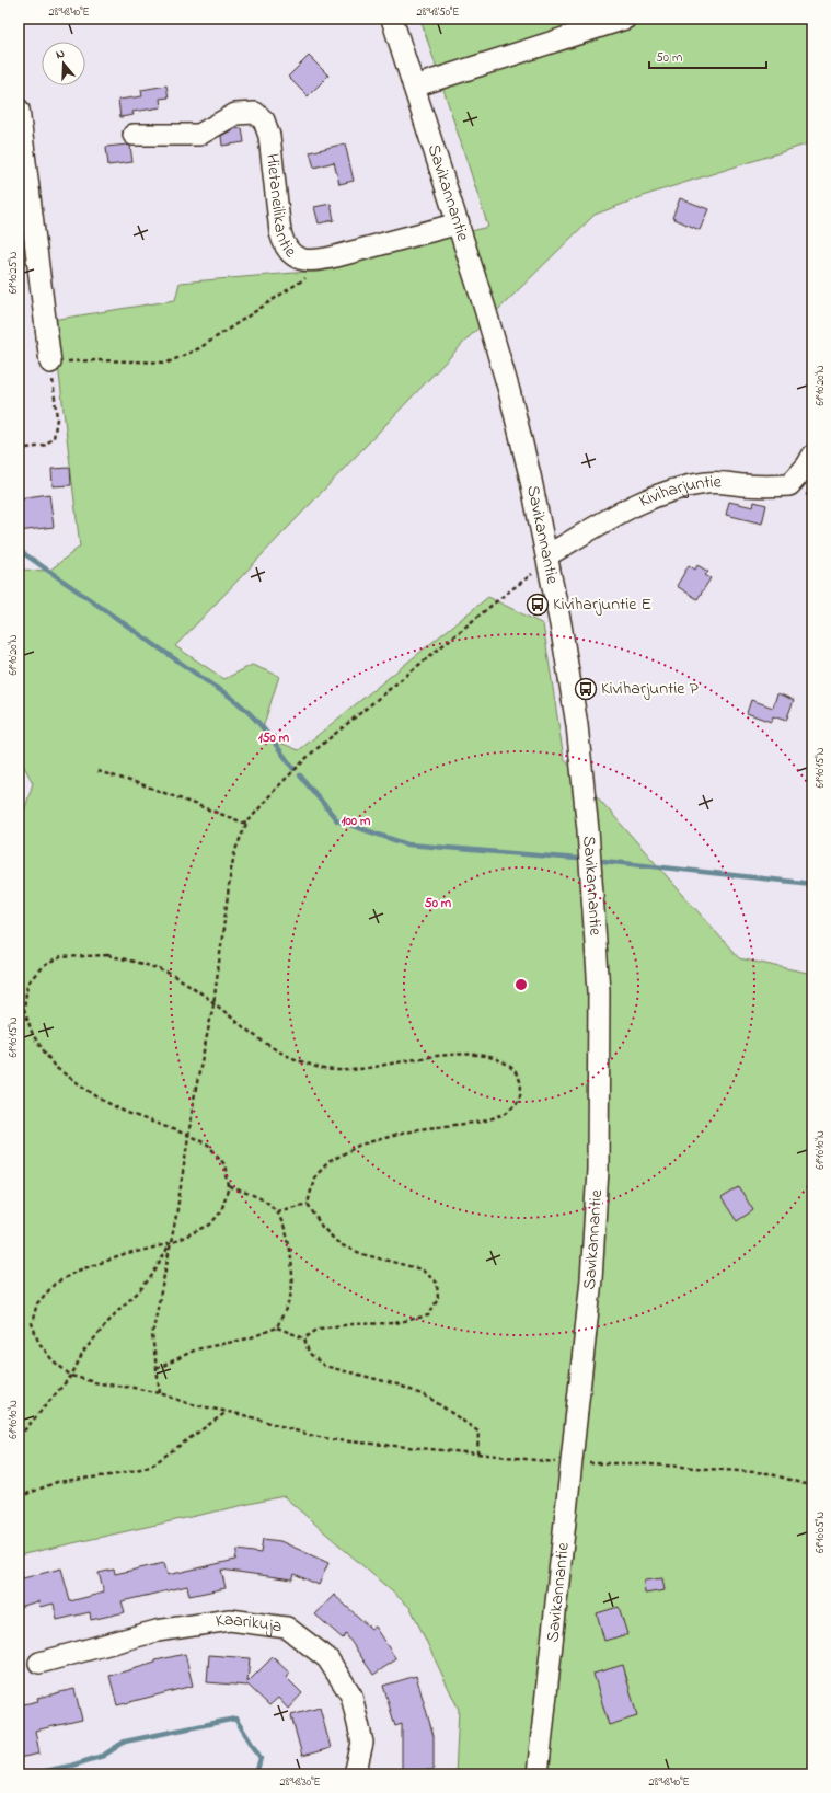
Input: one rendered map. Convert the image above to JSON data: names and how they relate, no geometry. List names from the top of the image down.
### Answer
{
  "streets": {
    "street": [
      "Savikannantie",
      "Hietaneilikantie",
      "Kiviharjuntie",
      "Kaarikuja"
    ]
  },
  "crossings": [
    ["Savikannantie", "Hietaneilikantie"],
    ["Savikannantie", "Kiviharjuntie"]
  ],
  "places": {
    "bus stop": ["Kiviharjuntie E", "Kiviharjuntie P"]
  },
  "scale_bar": "50 m",
  "north": "top",
  "coordinates": [
    "28°48'40\"E",
    "28°48'50\"E",
    "61°10'25\"N",
    "61°10'20\"N",
    "61°10'15\"N",
    "61°10'10\"N",
    "61°10'05\"N",
    "28°48'30\"E"
  ],
  "rings": ["150 m", "100 m", "50 m"]
}
